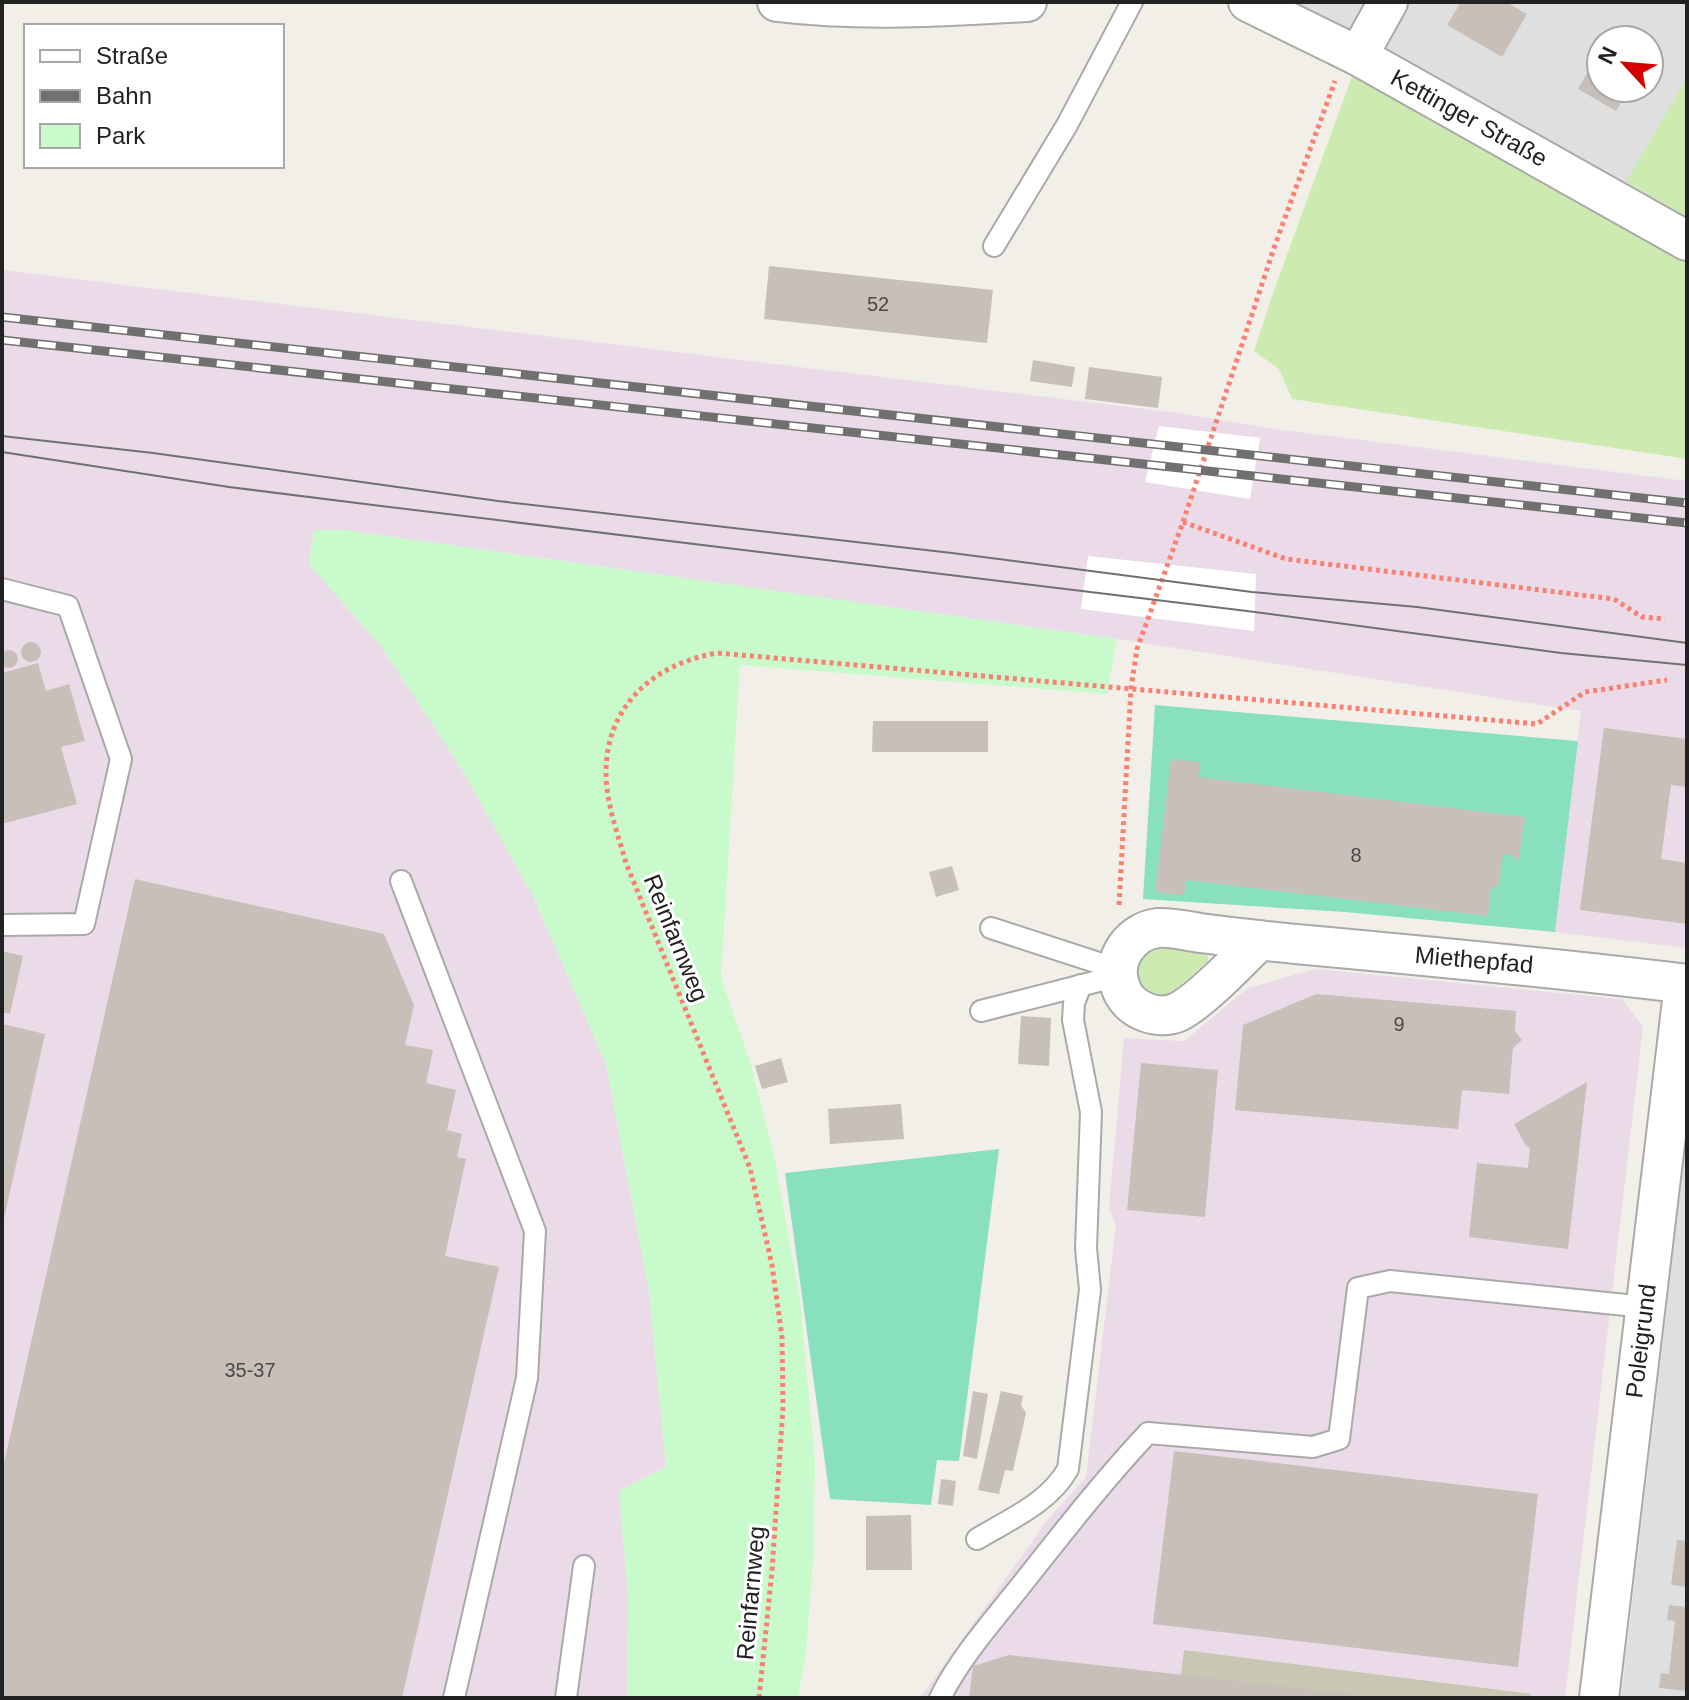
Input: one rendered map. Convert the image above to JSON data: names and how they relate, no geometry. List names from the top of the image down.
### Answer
{
  "streets": {
    "street": ["Kettinger Straße", "Miethepfad", "Poleigrund"],
    "path": ["Reinfarnweg"]
  },
  "crossings": [
    ["Miethepfad", "Poleigrund"]
  ],
  "house_numbers": [
    "52",
    "8",
    "9",
    "35-37"
  ],
  "legend": ["Straße", "Bahn", "Park"],
  "north": "top left"
}
